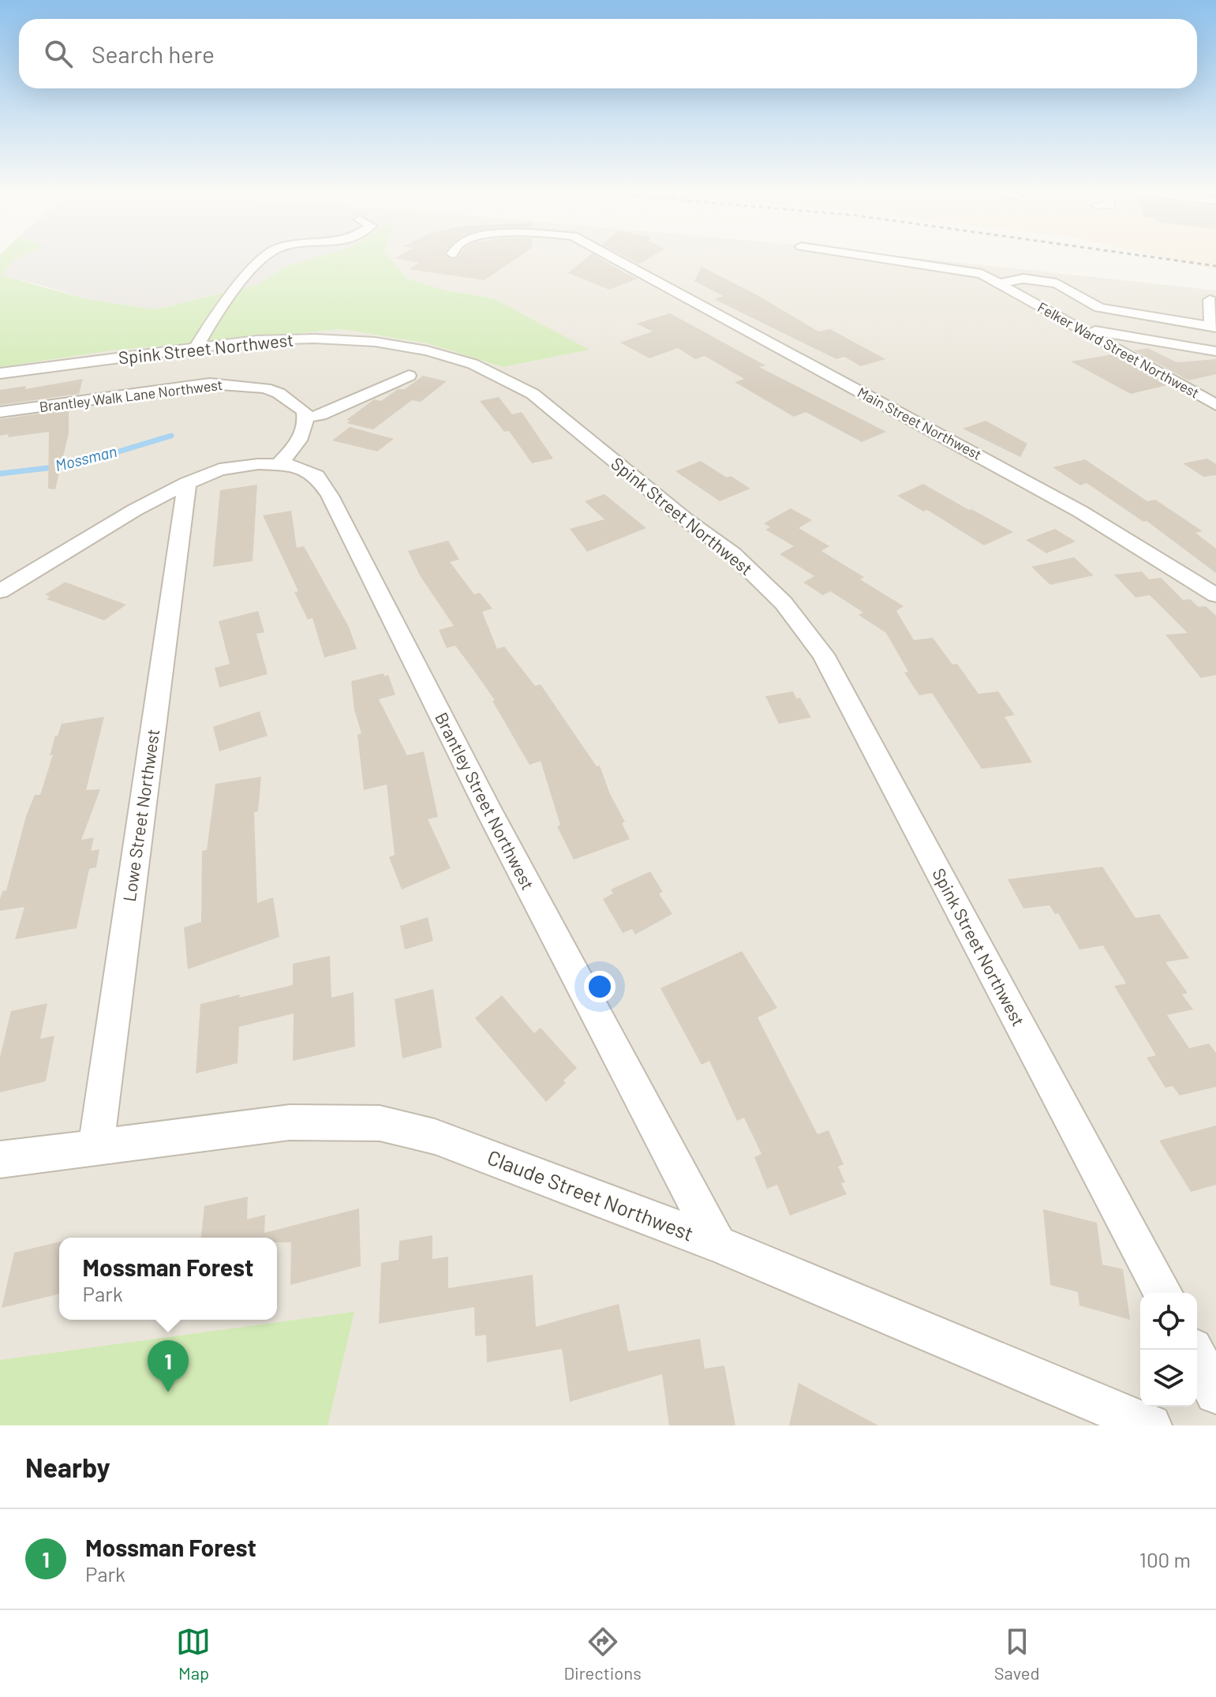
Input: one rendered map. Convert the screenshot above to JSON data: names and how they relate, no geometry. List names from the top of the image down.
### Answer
{
  "streets": {
    "street": [
      "Spink Street Northwest",
      "Felker Ward Street Northwest",
      "Brantley Walk Lane Northwest",
      "Main Street Northwest",
      "Brantley Street Northwest",
      "Lowe Street Northwest",
      "Claude Street Northwest"
    ]
  },
  "crossings": [
    ["Brantley Street Northwest", "Lowe Street Northwest"],
    ["Brantley Street Northwest", "Claude Street Northwest"],
    ["Lowe Street Northwest", "Claude Street Northwest"]
  ],
  "water": ["Mossman"],
  "page": {
    "search": "Search here",
    "popup": ["Mossman Forest", "Park"],
    "pins": "1",
    "heading": "Nearby",
    "list": [
      {
        "mark": "1",
        "name": "Mossman Forest",
        "note": "Park",
        "value": "100 m"
      }
    ],
    "nav": ["Map", "Directions", "Saved"]
  }
}
